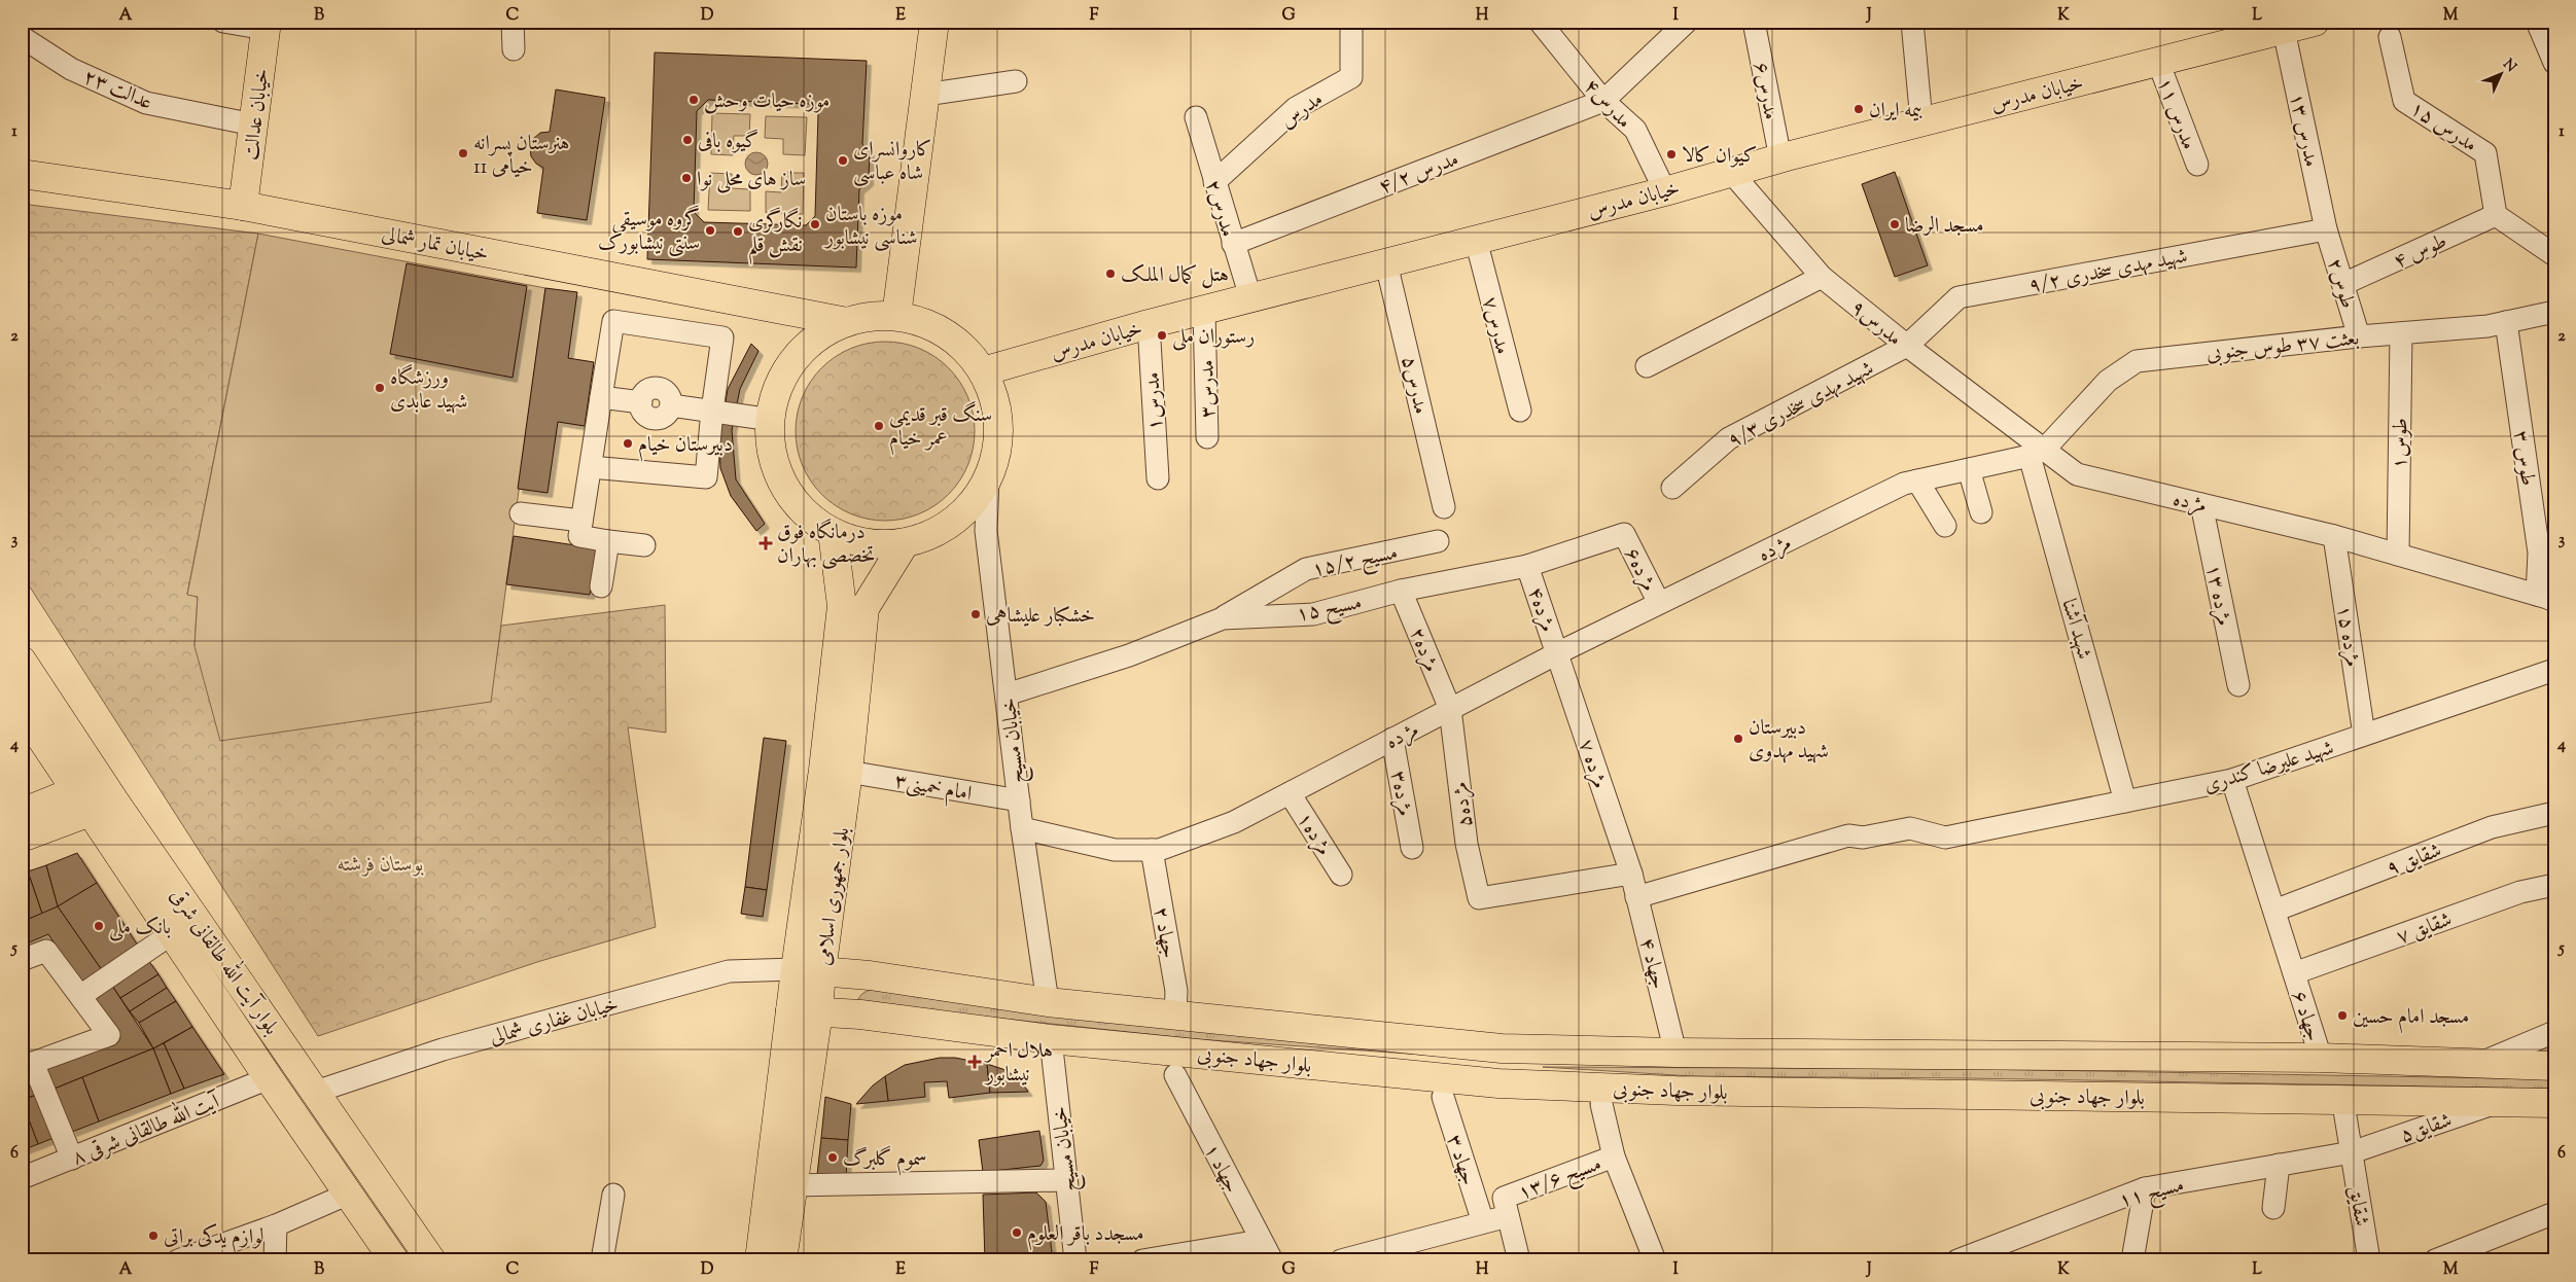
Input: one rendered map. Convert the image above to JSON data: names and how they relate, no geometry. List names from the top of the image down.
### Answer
{
  "streets": {
    "main road": [
      "خیابان مدرس",
      "خیابان عدالت",
      "خیابان تمار شمالی",
      "بلوار جمهوری اسلامی",
      "بلوار آیت الله طالقانی شرقی",
      "بلوار جهاد جنوبی"
    ],
    "street": [
      "عدالت ۲۳",
      "مدرس۶",
      "مدرس۴",
      "مدرس",
      "مدرس ۱۱",
      "مدرس ۱۵",
      "مدرس ۱۳",
      "مدرس ۴/۲",
      "مدرس۲",
      "طوس ۴",
      "شهید مهدی سخدری ۹/۲",
      "طوس۲",
      "مدرس۹",
      "مدرس۷",
      "بعثت ۳۷ طوس جنوبی",
      "مدرس۵",
      "مدرس۳",
      "مدرس۱",
      "شهید مهدی سخدری ۹/۳",
      "طوس۱",
      "طوس ۳",
      "مژده",
      "مسیح ۱۵/۲",
      "مژده۶",
      "مژده ۱۳",
      "مسیح ۱۵",
      "مژده۴",
      "شهبد آشنا",
      "مژده ۱۵",
      "مژده۲",
      "خیابان مسیح",
      "مژده ۷",
      "شهید علیرضا کندری",
      "امام خمینی۳",
      "مژده۳",
      "مژده۵",
      "مژده۱",
      "شقایق ۹",
      "شقایق ۷",
      "جهاد ۲",
      "جهاد ۴",
      "جهاد ۶",
      "خیابان غفاری شمالی",
      "شقایق۵",
      "آیت الله طالقانی شرقی ۸",
      "جهاد ۳",
      "جهاد ۱",
      "مسیح ۱۳/۶",
      "مسیح ۱۱",
      "شقایق"
    ]
  },
  "crossings": [
    ["عدالت ۲۳", "خیابان عدالت"],
    ["مدرس۶", "خیابان مدرس"],
    ["خیابان مدرس", "مدرس۴"],
    ["خیابان مدرس", "مدرس ۱۱"],
    ["خیابان مدرس", "مدرس ۱۳"],
    ["خیابان مدرس", "مدرس۲"],
    ["خیابان مدرس", "مدرس۹"],
    ["خیابان مدرس", "مدرس۷"],
    ["خیابان مدرس", "مدرس۵"],
    ["خیابان مدرس", "مدرس۳"],
    ["خیابان مدرس", "مدرس۱"],
    ["مدرس۴", "مدرس ۴/۲"],
    ["مدرس", "مدرس۲"],
    ["خیابان عدالت", "خیابان تمار شمالی"],
    ["مدرس ۱۵", "طوس ۴"],
    ["مدرس ۱۳", "شهید مهدی سخدری ۹/۲"],
    ["مدرس ۱۳", "طوس۲"],
    ["مدرس ۴/۲", "مدرس۲"],
    ["طوس ۴", "طوس۲"],
    ["شهید مهدی سخدری ۹/۲", "طوس۲"],
    ["شهید مهدی سخدری ۹/۲", "مدرس۹"],
    ["شهید مهدی سخدری ۹/۲", "شهید مهدی سخدری ۹/۳"],
    ["طوس۲", "بعثت ۳۷ طوس جنوبی"],
    ["مدرس۹", "بعثت ۳۷ طوس جنوبی"],
    ["مدرس۹", "شهید مهدی سخدری ۹/۳"],
    ["مدرس۹", "مژده"],
    ["مدرس۹", "شهبد آشنا"],
    ["بعثت ۳۷ طوس جنوبی", "طوس۱"],
    ["بعثت ۳۷ طوس جنوبی", "طوس ۳"],
    ["بعثت ۳۷ طوس جنوبی", "مژده"],
    ["بعثت ۳۷ طوس جنوبی", "شهبد آشنا"],
    ["طوس۱", "مژده"],
    ["طوس ۳", "مژده"],
    ["مژده", "مژده۶"],
    ["مژده", "مژده ۱۳"],
    ["مژده", "مژده۴"],
    ["مژده", "شهبد آشنا"],
    ["مژده", "مژده ۱۵"],
    ["مژده", "مژده۲"],
    ["مژده", "خیابان مسیح"],
    ["مژده", "مژده ۷"],
    ["مژده", "مژده۳"],
    ["مژده", "مژده۵"],
    ["مژده", "مژده۱"],
    ["مژده", "جهاد ۲"],
    ["مسیح ۱۵/۲", "مسیح ۱۵"],
    ["مژده۶", "مسیح ۱۵"],
    ["مسیح ۱۵", "مژده۴"],
    ["مسیح ۱۵", "مژده۲"],
    ["مسیح ۱۵", "خیابان مسیح"],
    ["مژده۴", "مژده ۷"],
    ["شهبد آشنا", "شهید علیرضا کندری"],
    ["مژده ۱۵", "شهید علیرضا کندری"],
    ["مژده۲", "مژده۵"],
    ["خیابان مسیح", "امام خمینی۳"],
    ["خیابان مسیح", "بلوار جهاد جنوبی"],
    ["مژده ۷", "مژده۵"],
    ["مژده ۷", "جهاد ۴"],
    ["شهید علیرضا کندری", "جهاد ۴"],
    ["شهید علیرضا کندری", "جهاد ۶"],
    ["امام خمینی۳", "بلوار جمهوری اسلامی"],
    ["مژده۵", "جهاد ۴"],
    ["شقایق ۹", "جهاد ۶"],
    ["بلوار جمهوری اسلامی", "خیابان غفاری شمالی"],
    ["بلوار جمهوری اسلامی", "بلوار جهاد جنوبی"],
    ["شقایق ۷", "جهاد ۶"],
    ["جهاد ۲", "بلوار جهاد جنوبی"],
    ["بلوار آیت الله طالقانی شرقی", "خیابان غفاری شمالی"],
    ["بلوار آیت الله طالقانی شرقی", "آیت الله طالقانی شرقی ۸"],
    ["جهاد ۴", "بلوار جهاد جنوبی"],
    ["جهاد ۶", "بلوار جهاد جنوبی"],
    ["خیابان غفاری شمالی", "بلوار جهاد جنوبی"],
    ["بلوار جهاد جنوبی", "شقایق۵"],
    ["بلوار جهاد جنوبی", "شقایق"],
    ["شقایق۵", "مسیح ۱۱"],
    ["شقایق۵", "شقایق"],
    ["مسیح ۱۱", "شقایق"]
  ],
  "parks": ["بوستان فرشته"],
  "places": {
    "other": [
      "موزه حیات وحش",
      "بیمه ایران",
      "گیوه بافی",
      "هنرستان پسرانه خیامی 11",
      "کیوان کالا",
      "کاروانسرای شاه عباسی",
      "ساز های محلی نوا",
      "موزه باستان شناسی نیشابور",
      "مسجد الرضا",
      "گروه موسیقی سنتی نیشابورک",
      "نگارگری نقش قلم",
      "هتل کمال الملک",
      "رستوران ملی",
      "ورزشگاه شهید عابدی",
      "سنگ قبر قدیمی عمر خیام",
      "دبیرستان خیام",
      "خشکبار علیشاهی",
      "دبیرستان شهید مهدوی",
      "بانک ملی",
      "مسجد امام حسین",
      "سموم گلبرگ",
      "مسجدد باقر العلوم",
      "لوازم یدکی براتی"
    ],
    "health": ["درمانگاه فوق تخصصی بهاران", "هلال احمر نیشابور"]
  },
  "north": "top right",
  "grid": {
    "columns": [
      "A",
      "B",
      "C",
      "D",
      "E",
      "F",
      "G",
      "H",
      "I",
      "J",
      "K",
      "L",
      "M"
    ],
    "rows": [
      "1",
      "2",
      "3",
      "4",
      "5",
      "6"
    ]
  }
}
